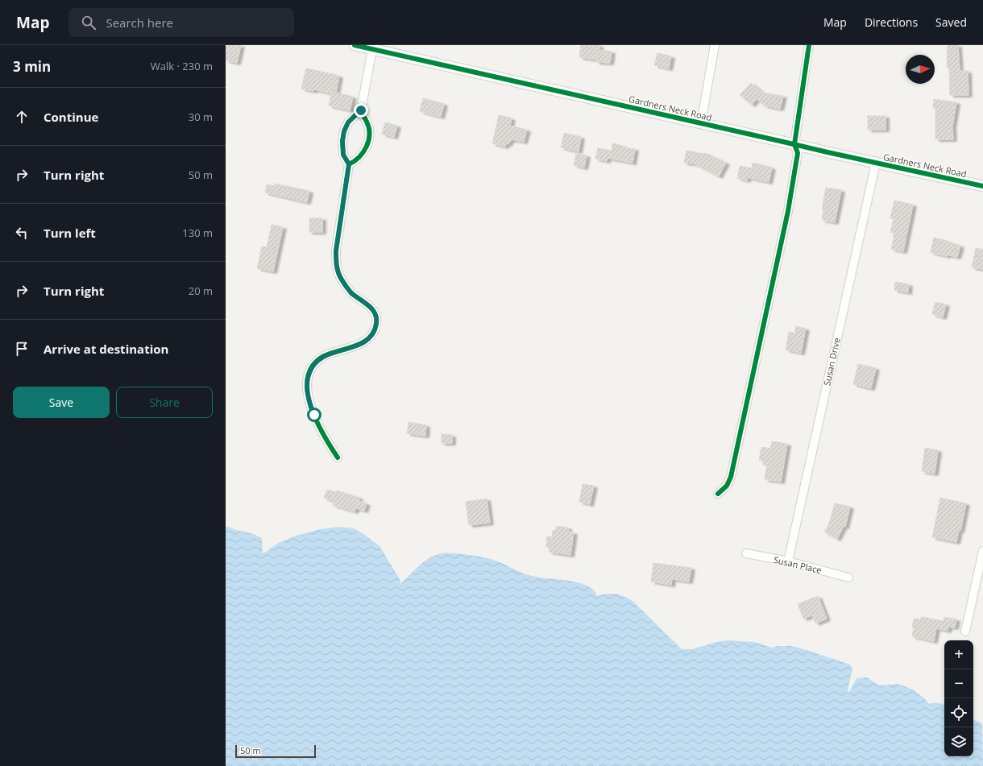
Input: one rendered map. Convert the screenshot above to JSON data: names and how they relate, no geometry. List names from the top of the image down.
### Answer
{
  "streets": {
    "street": ["Gardners Neck Road", "Susan Drive", "Susan Place"]
  },
  "crossings": [
    ["Gardners Neck Road", "Susan Drive"],
    ["Susan Drive", "Susan Place"]
  ],
  "scale_bar": "50 m",
  "north": "right",
  "page": {
    "header": "Map",
    "search": "Search here",
    "nav": ["Map", "Directions", "Saved"],
    "heading": ["3 min", "Walk · 230 m"],
    "list": [
      ["Continue", "30 m"],
      ["Turn right", "50 m"],
      ["Turn left", "130 m"],
      ["Turn right", "20 m"],
      "Arrive at destination"
    ],
    "buttons": ["Save", "Share"],
    "map_buttons": ["+", "−"],
    "scale": "50 m"
  }
}
